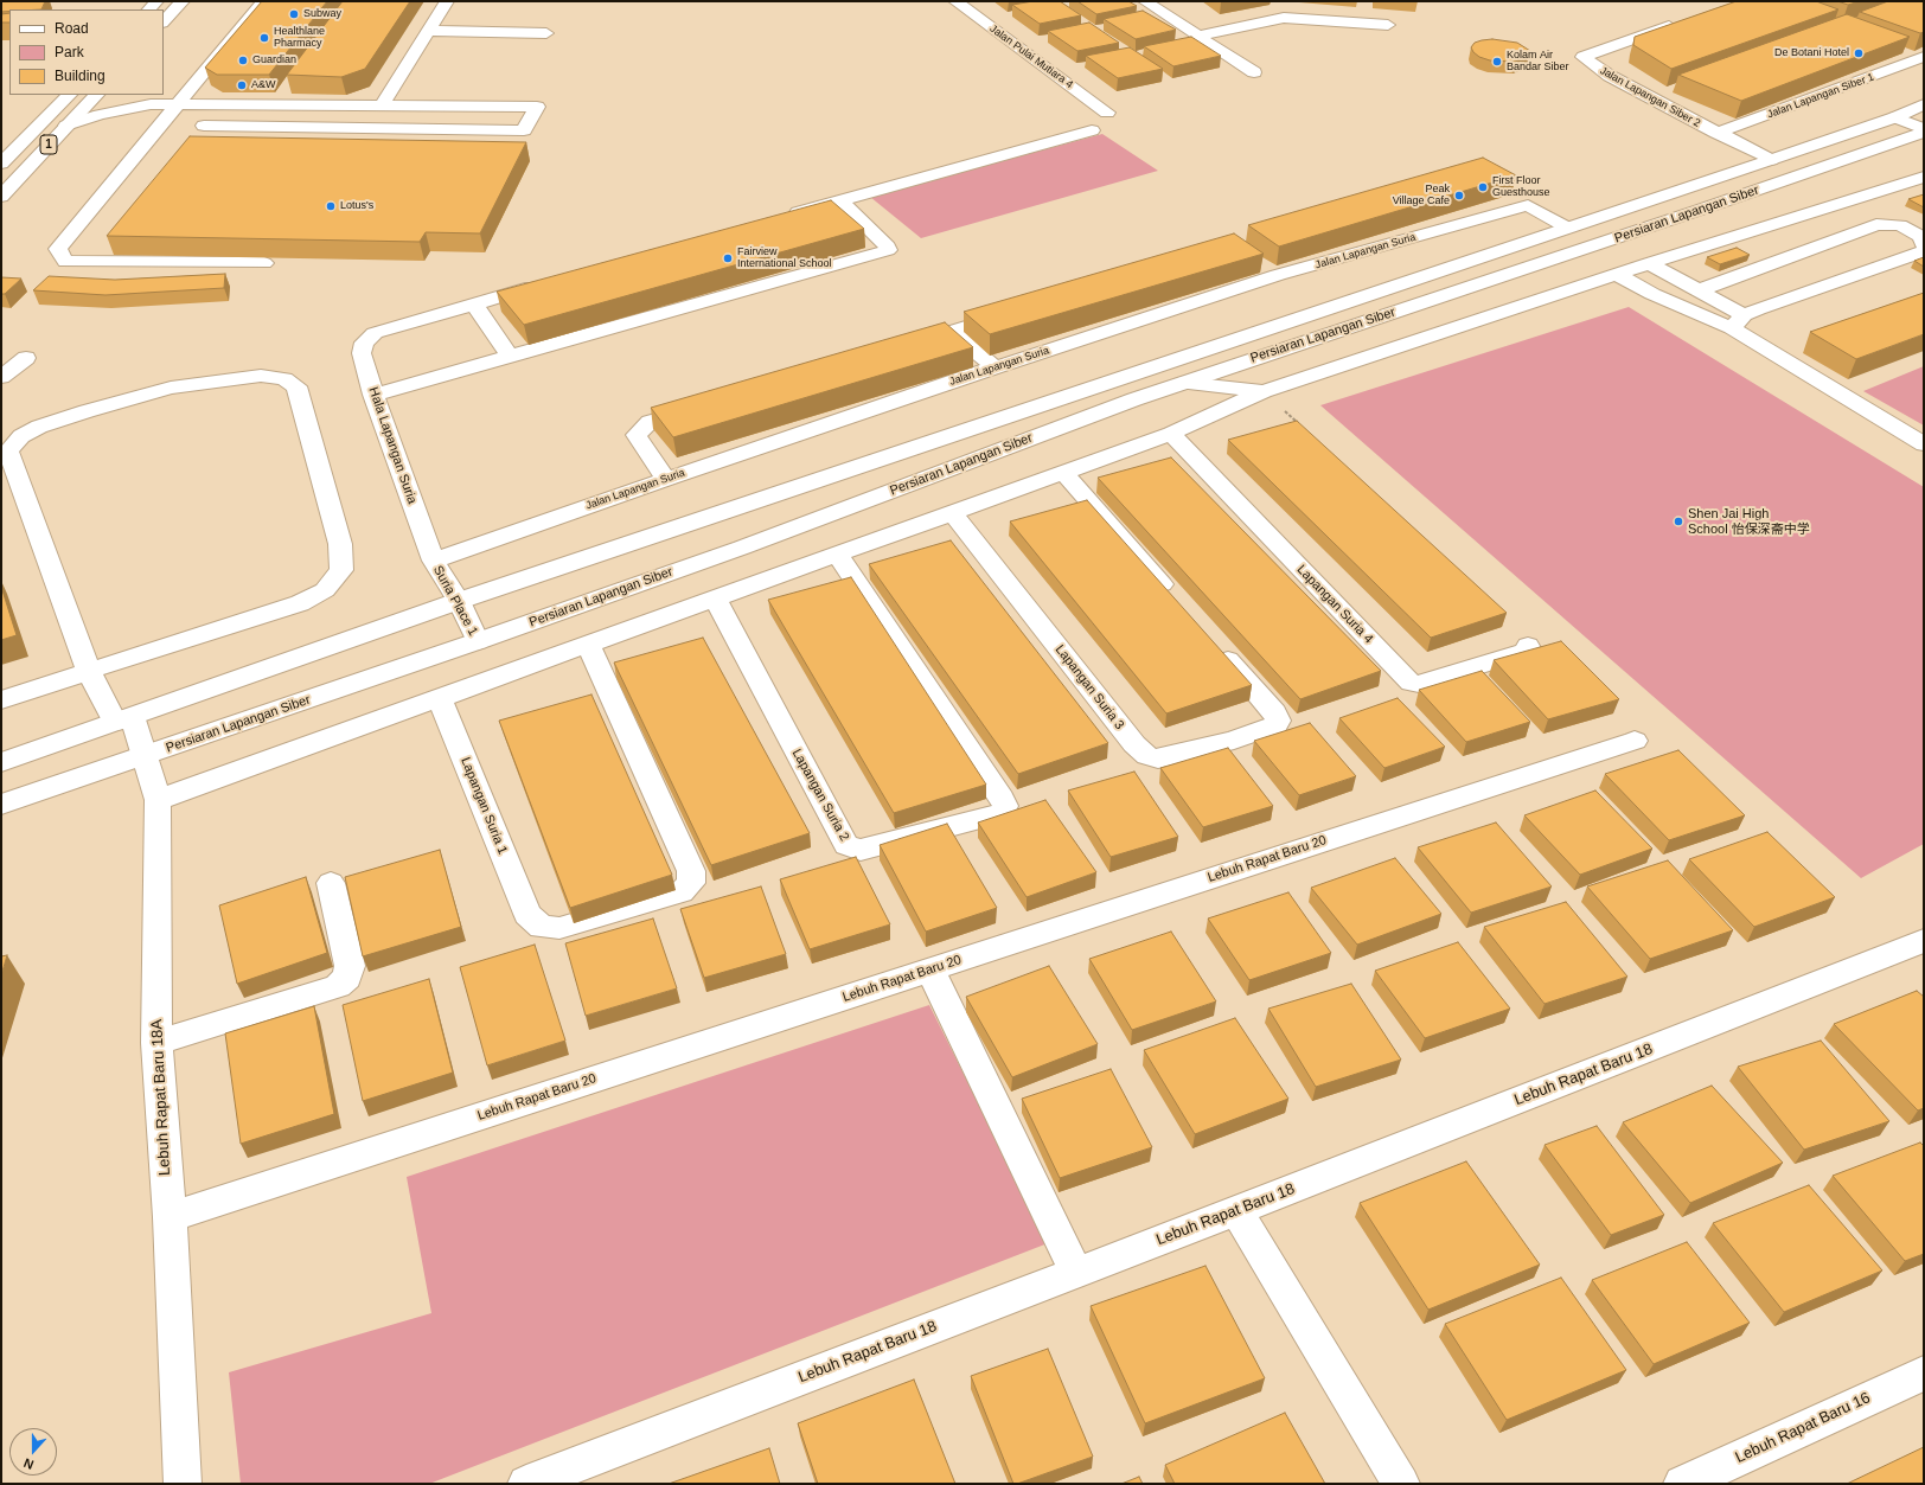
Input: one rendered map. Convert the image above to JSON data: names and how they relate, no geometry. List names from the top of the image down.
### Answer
{
  "streets": {
    "main road": [
      "Jalan Pulai Mutiara 4",
      "Jalan Lapangan Siber 1",
      "Jalan Lapangan Siber 2",
      "1",
      "Persiaran Lapangan Siber",
      "Jalan Lapangan Suria",
      "Hala Lapangan Suria",
      "Suria Place 1",
      "Lapangan Suria 4",
      "Lapangan Suria 3",
      "Lapangan Suria 2",
      "Lapangan Suria 1",
      "Lebuh Rapat Baru 20",
      "Lebuh Rapat Baru 18",
      "Lebuh Rapat Baru 18A",
      "Lebuh Rapat Baru 16"
    ]
  },
  "crossings": [
    ["Jalan Lapangan Siber 1", "Jalan Lapangan Siber 2"],
    ["Jalan Lapangan Siber 2", "Persiaran Lapangan Siber"],
    ["Persiaran Lapangan Siber", "Jalan Lapangan Suria"],
    ["Persiaran Lapangan Siber", "Suria Place 1"],
    ["Persiaran Lapangan Siber", "Lebuh Rapat Baru 18A"],
    ["Jalan Lapangan Suria", "Hala Lapangan Suria"],
    ["Jalan Lapangan Suria", "Suria Place 1"],
    ["Hala Lapangan Suria", "Suria Place 1"],
    ["Lebuh Rapat Baru 20", "Lebuh Rapat Baru 18A"]
  ],
  "places": [
    "Subway",
    "Healthlane Pharmacy",
    "De Botani Hotel",
    "Guardian",
    "Kolam Air Bandar Siber",
    "A&W",
    "First Floor Guesthouse",
    "Peak Village Cafe",
    "Lotus's",
    "Fairview International School",
    "Shen Jai High School 怡保深斋中学"
  ],
  "legend": ["Road", "Park", "Building"],
  "north": "bottom"
}
